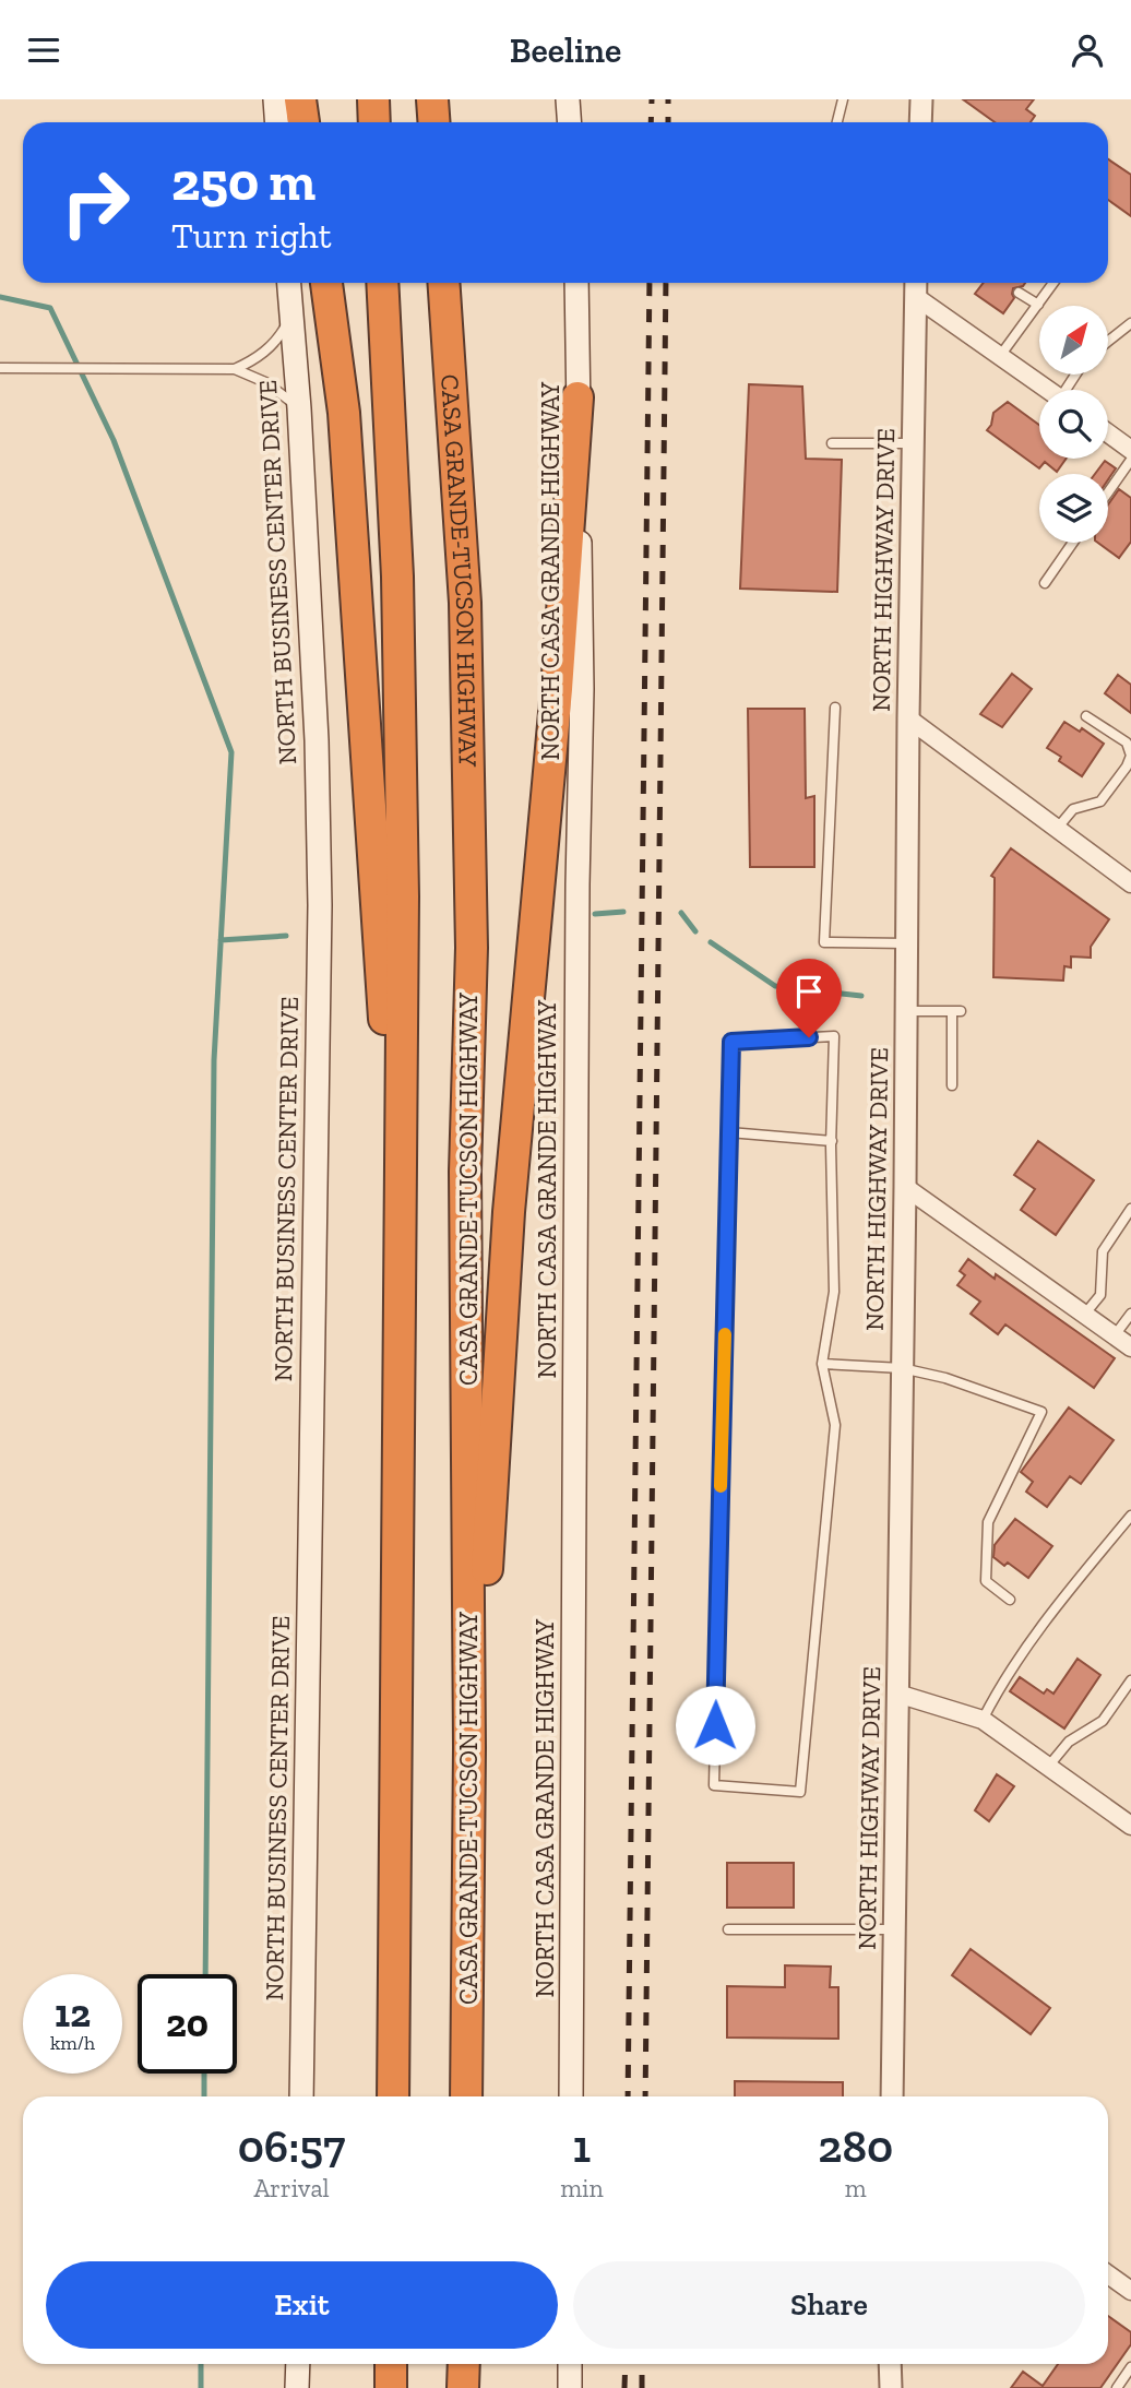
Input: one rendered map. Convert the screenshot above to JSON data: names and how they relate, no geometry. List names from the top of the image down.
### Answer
{
  "streets": {
    "highway": ["CASA GRANDE-TUCSON HIGHWAY"],
    "main road": ["NORTH CASA GRANDE HIGHWAY", "NORTH BUSINESS CENTER DRIVE"],
    "street": ["NORTH HIGHWAY DRIVE"]
  },
  "north": "top right",
  "page": {
    "header": "Beeline",
    "turn": ["250 m", "Turn right"],
    "speed": "12 km/h",
    "limit": "20",
    "eta": [
      "06:57",
      "Arrival",
      "1",
      "min",
      "280",
      "m"
    ],
    "buttons": ["Exit", "Share"]
  }
}
